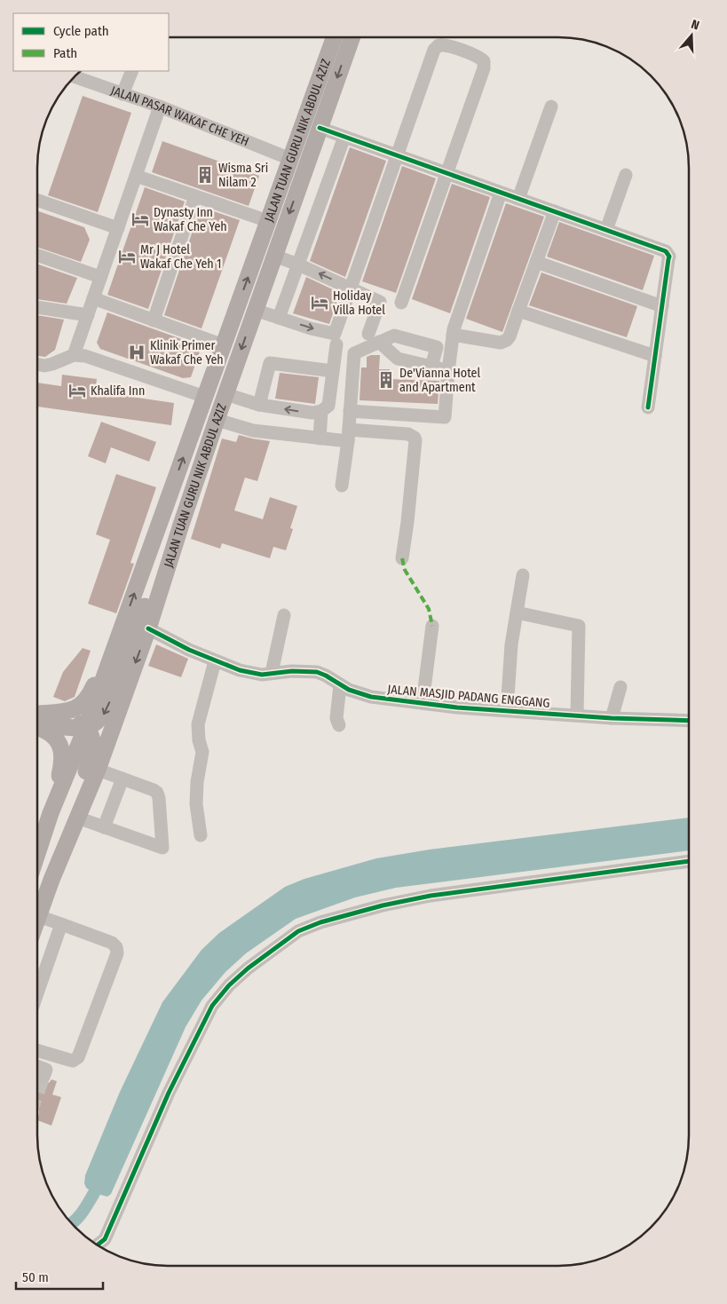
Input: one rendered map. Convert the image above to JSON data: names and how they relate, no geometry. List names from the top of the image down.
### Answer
{
  "streets": {
    "main road": ["JALAN TUAN GURU NIK ABDUL AZIZ"],
    "street": ["JALAN PASAR WAKAF CHE YEH", "JALAN MASJID PADANG ENGGANG"]
  },
  "crossings": [
    ["JALAN PASAR WAKAF CHE YEH", "JALAN TUAN GURU NIK ABDUL AZIZ"],
    ["JALAN TUAN GURU NIK ABDUL AZIZ", "JALAN MASJID PADANG ENGGANG"]
  ],
  "places": {
    "building": ["Wisma Sri Nilam 2", "De'Vianna Hotel and Apartment"],
    "hotel": [
      "Dynasty Inn Wakaf Che Yeh",
      "Mr J Hotel Wakaf Che Yeh 1",
      "Holiday Villa Hotel",
      "Khalifa Inn"
    ],
    "hospital": ["Klinik Primer Wakaf Che Yeh"]
  },
  "legend": ["Cycle path", "Path"],
  "scale_bar": "50 m",
  "north": "top"
}
